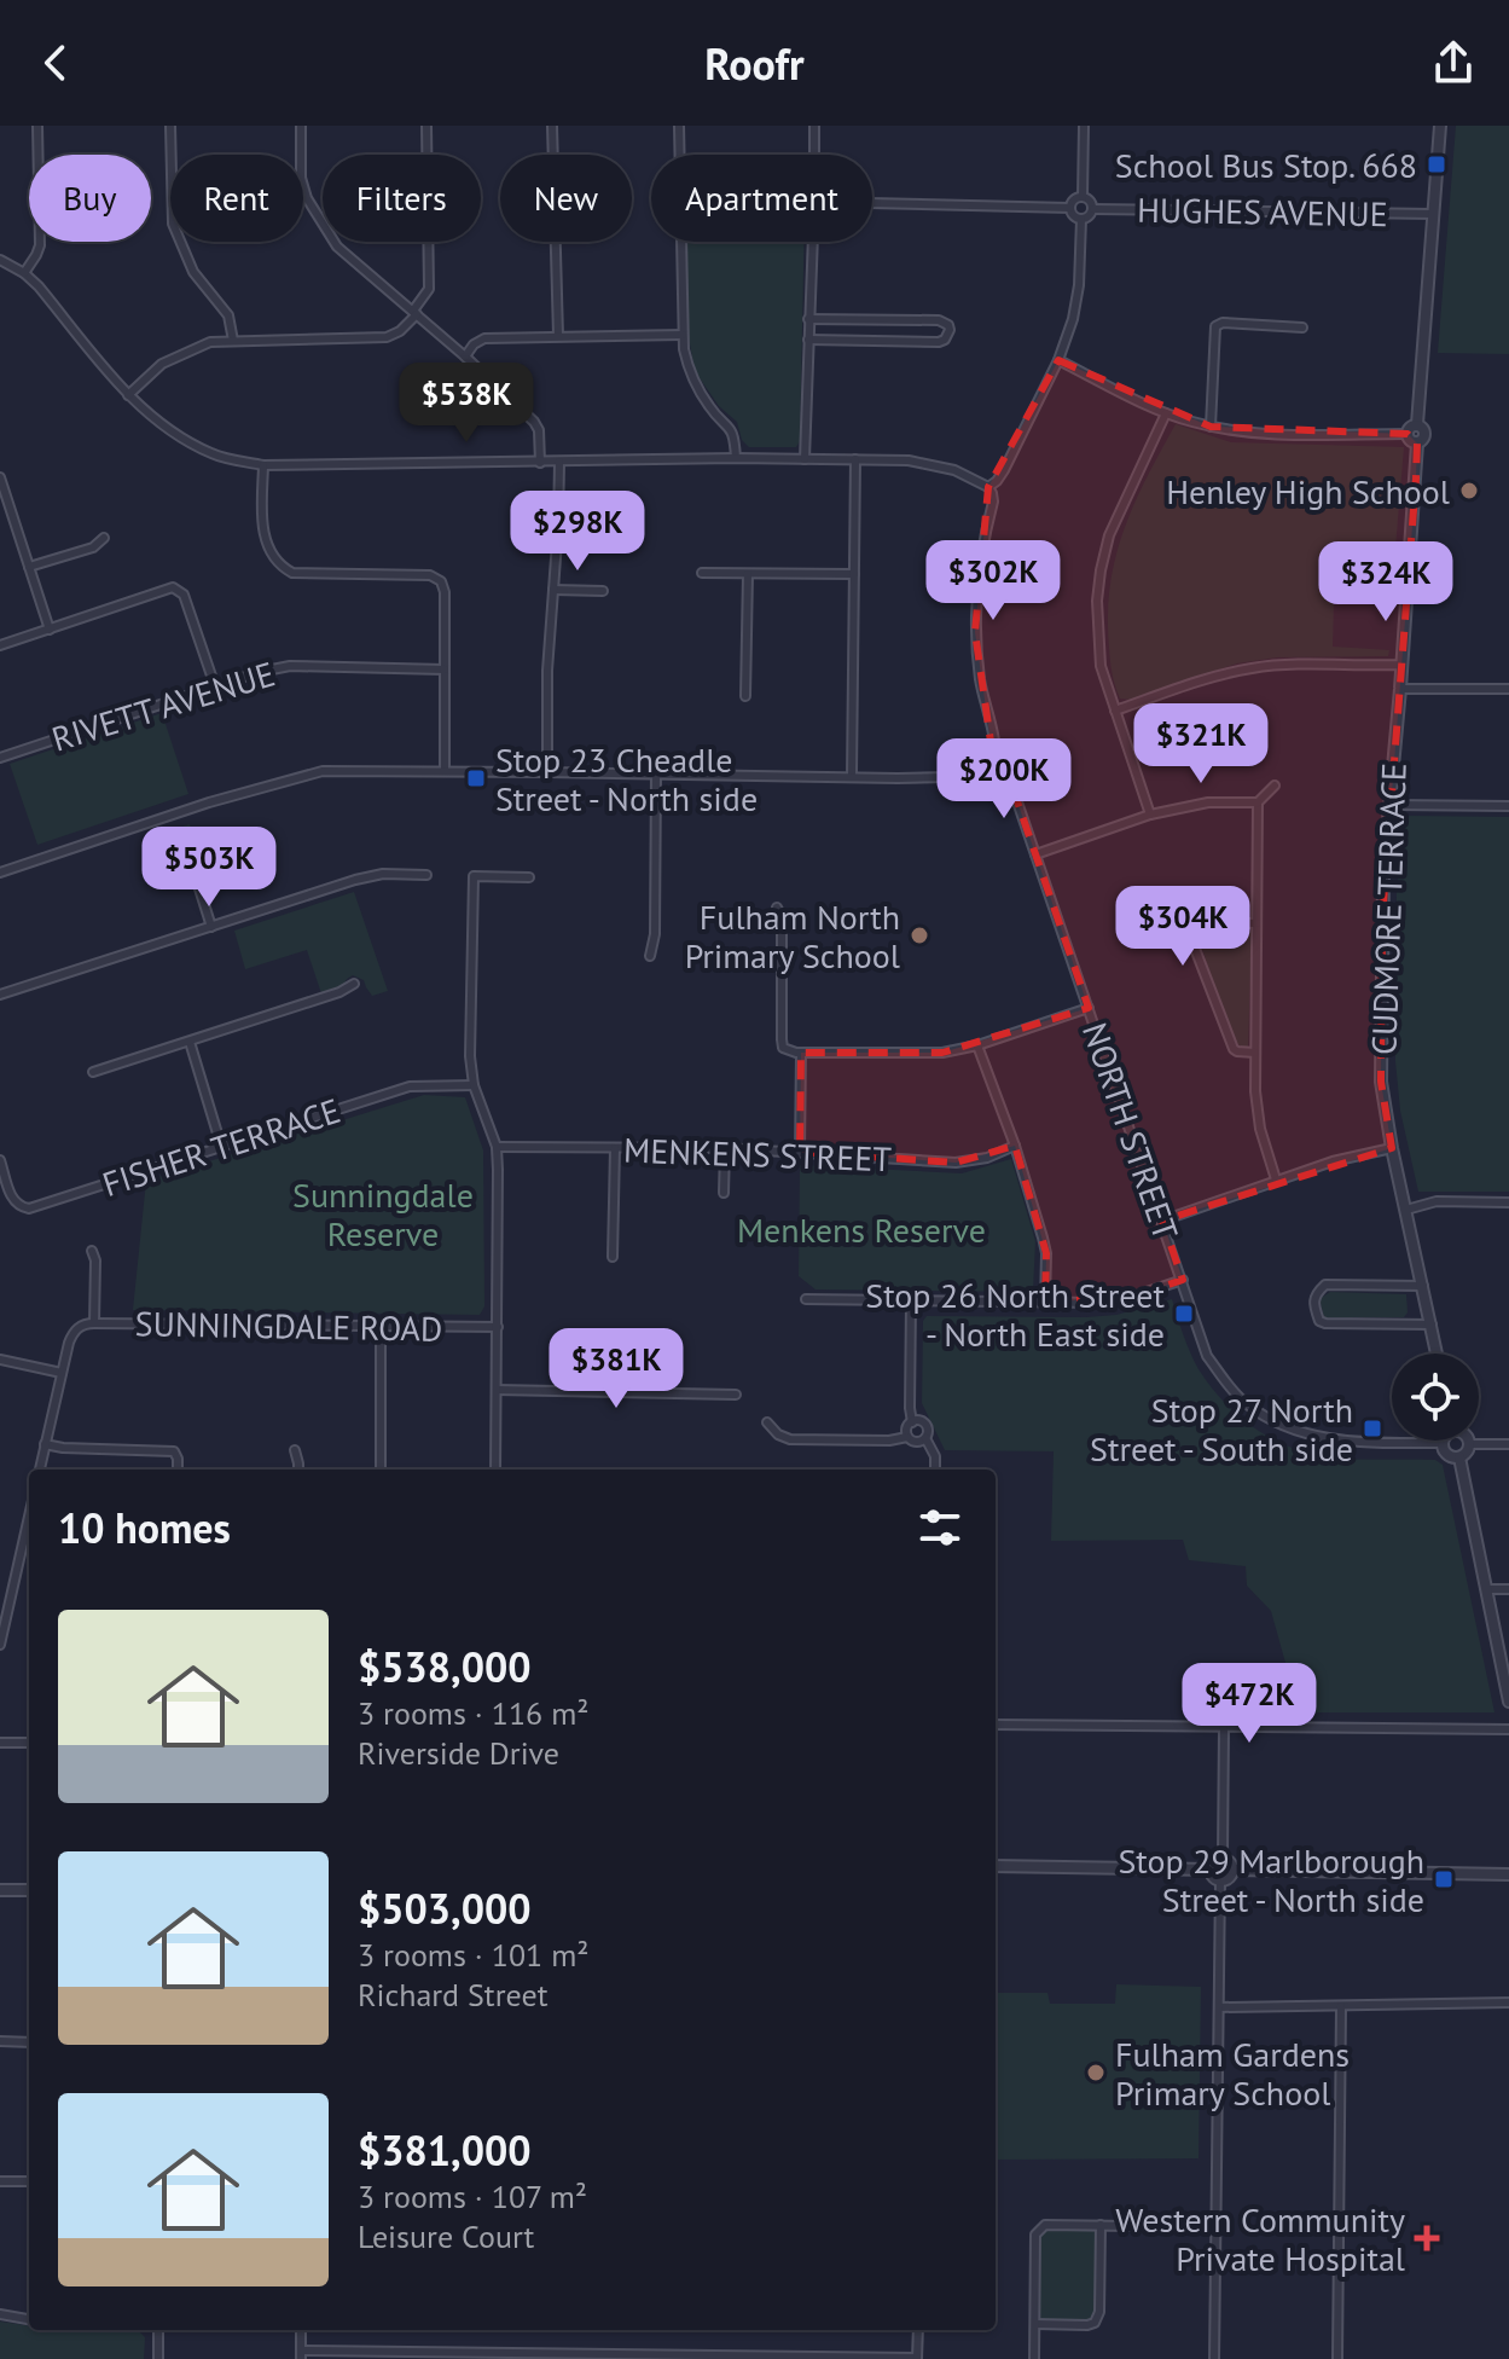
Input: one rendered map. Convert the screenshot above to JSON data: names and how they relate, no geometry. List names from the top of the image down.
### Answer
{
  "streets": {
    "street": [
      "HUGHES AVENUE",
      "RIVETT AVENUE",
      "CUDMORE TERRACE",
      "NORTH STREET",
      "FISHER TERRACE",
      "MENKENS STREET",
      "SUNNINGDALE ROAD"
    ]
  },
  "parks": ["Sunningdale Reserve", "Menkens Reserve"],
  "places": {
    "transit": [
      "School Bus Stop. 668",
      "Stop 23 Cheadle Street - North side",
      "Stop 26 North Street - North East side",
      "Stop 27 North Street - South side",
      "Stop 29 Marlborough Street - North side"
    ],
    "other": ["Henley High School", "Fulham North Primary School", "Fulham Gardens Primary School"],
    "health": ["Western Community Private Hospital"]
  },
  "page": {
    "header": "Roofr",
    "chip": [
      "Buy",
      "Rent",
      "Filters",
      "New",
      "Apartment"
    ],
    "price": [
      "$538K",
      "$298K",
      "$302K",
      "$324K",
      "$321K",
      "$200K",
      "$503K",
      "$304K",
      "$381K",
      "$472K"
    ],
    "heading": "10 homes",
    "list": [
      {
        "name": "$538,000",
        "note": "3 rooms · 116 m² · Riverside Drive"
      },
      {
        "name": "$503,000",
        "note": "3 rooms · 101 m² · Richard Street"
      },
      {
        "name": "$381,000",
        "note": "3 rooms · 107 m² · Leisure Court"
      }
    ]
  }
}
